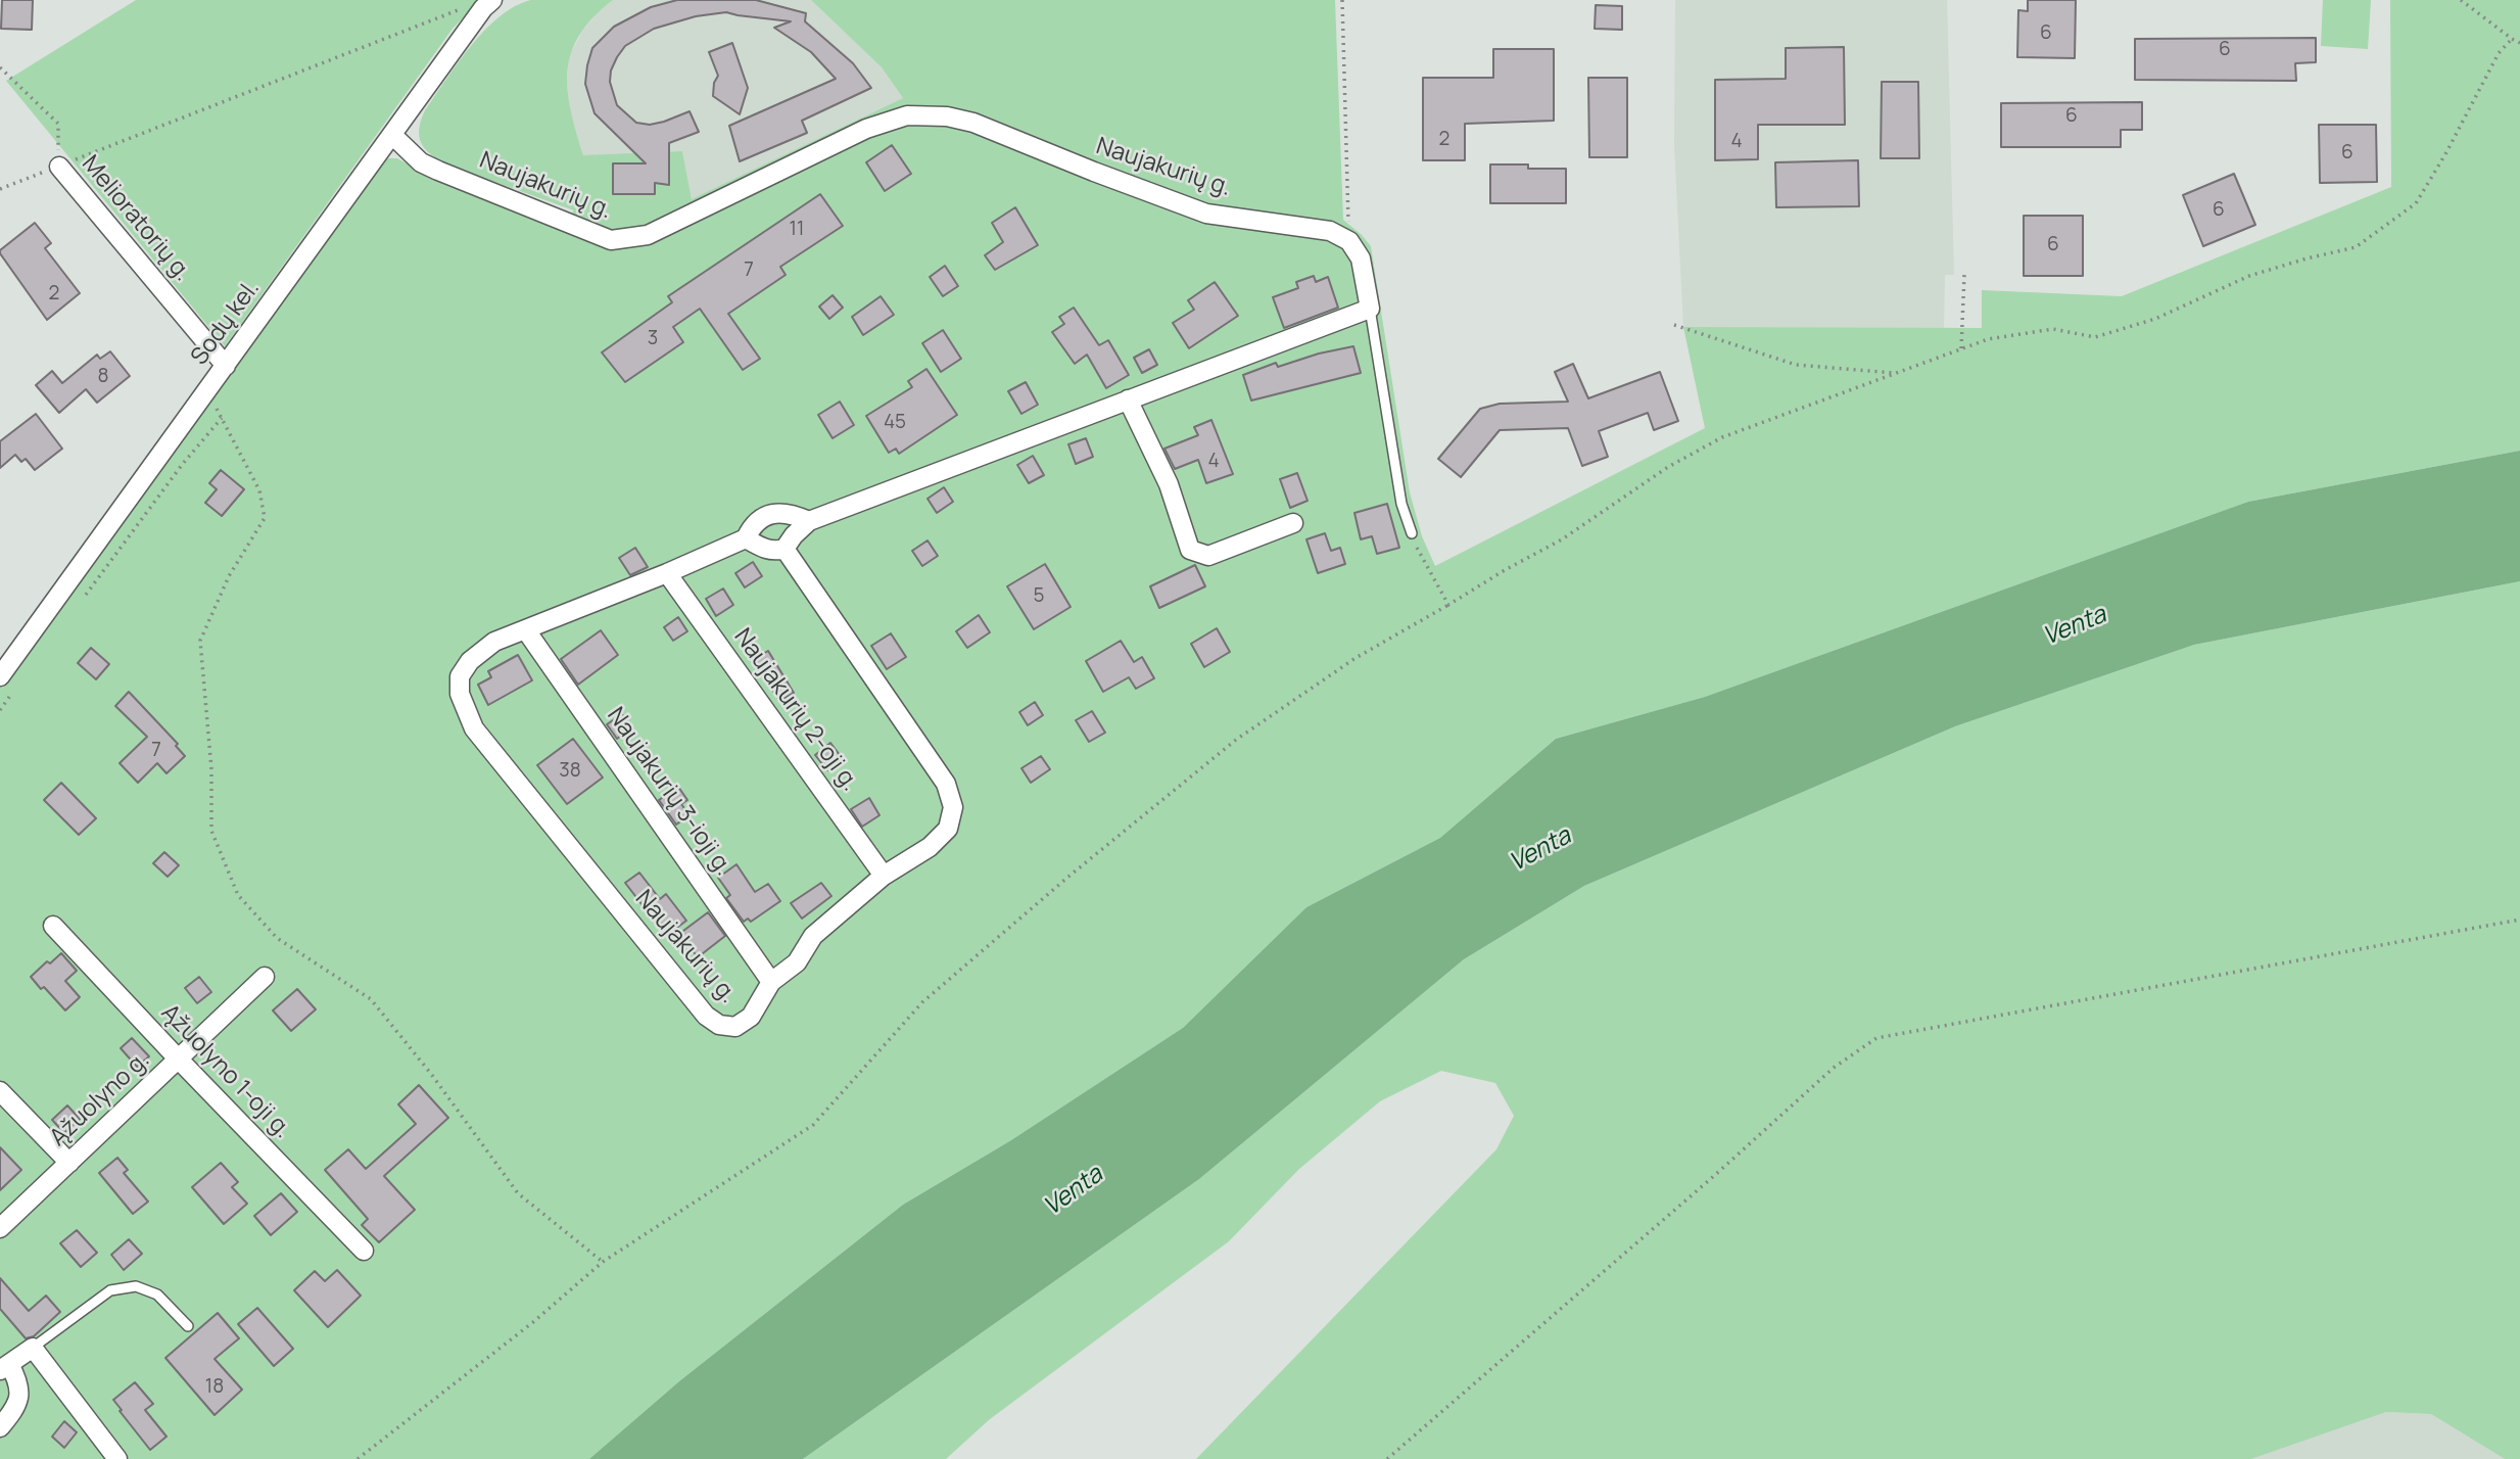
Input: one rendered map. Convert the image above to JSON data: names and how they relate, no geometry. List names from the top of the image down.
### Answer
{
  "streets": {
    "street": [
      "Naujakurių g.",
      "Melioratorių g.",
      "Sodų kel.",
      "Naujakurių 2-oji g.",
      "Naujakurių 3-ioji g.",
      "Ąžuolyno 1-oji g.",
      "Ąžuolyno g."
    ]
  },
  "crossings": [
    ["Naujakurių g.", "Sodų kel."],
    ["Naujakurių g.", "Naujakurių 2-oji g."],
    ["Naujakurių g.", "Naujakurių 3-ioji g."],
    ["Melioratorių g.", "Sodų kel."],
    ["Ąžuolyno 1-oji g.", "Ąžuolyno g."]
  ],
  "water": ["Venta"],
  "house_numbers": [
    "6",
    "6",
    "6",
    "2",
    "4",
    "6",
    "6",
    "11",
    "6",
    "7",
    "2",
    "3",
    "8",
    "45",
    "4",
    "5",
    "7",
    "38",
    "18"
  ]
}
